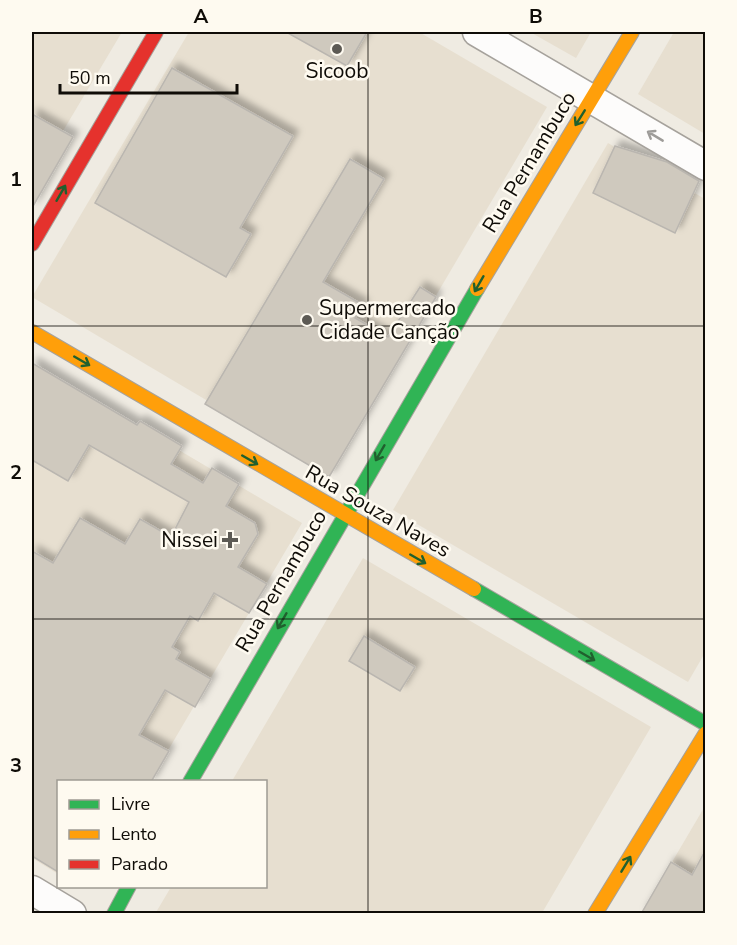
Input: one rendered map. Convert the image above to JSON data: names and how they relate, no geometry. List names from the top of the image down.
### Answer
{
  "streets": {
    "street": ["Rua Pernambuco", "Rua Souza Naves"]
  },
  "crossings": [
    ["Rua Pernambuco", "Rua Souza Naves"]
  ],
  "one_way": ["Rua Pernambuco", "Rua Souza Naves"],
  "places": {
    "other": ["Sicoob", "Supermercado Cidade Canção"],
    "health": ["Nissei"]
  },
  "legend": ["Livre", "Lento", "Parado"],
  "scale_bar": "50 m",
  "grid": {
    "columns": ["A", "B"],
    "rows": ["1", "2", "3"]
  }
}
